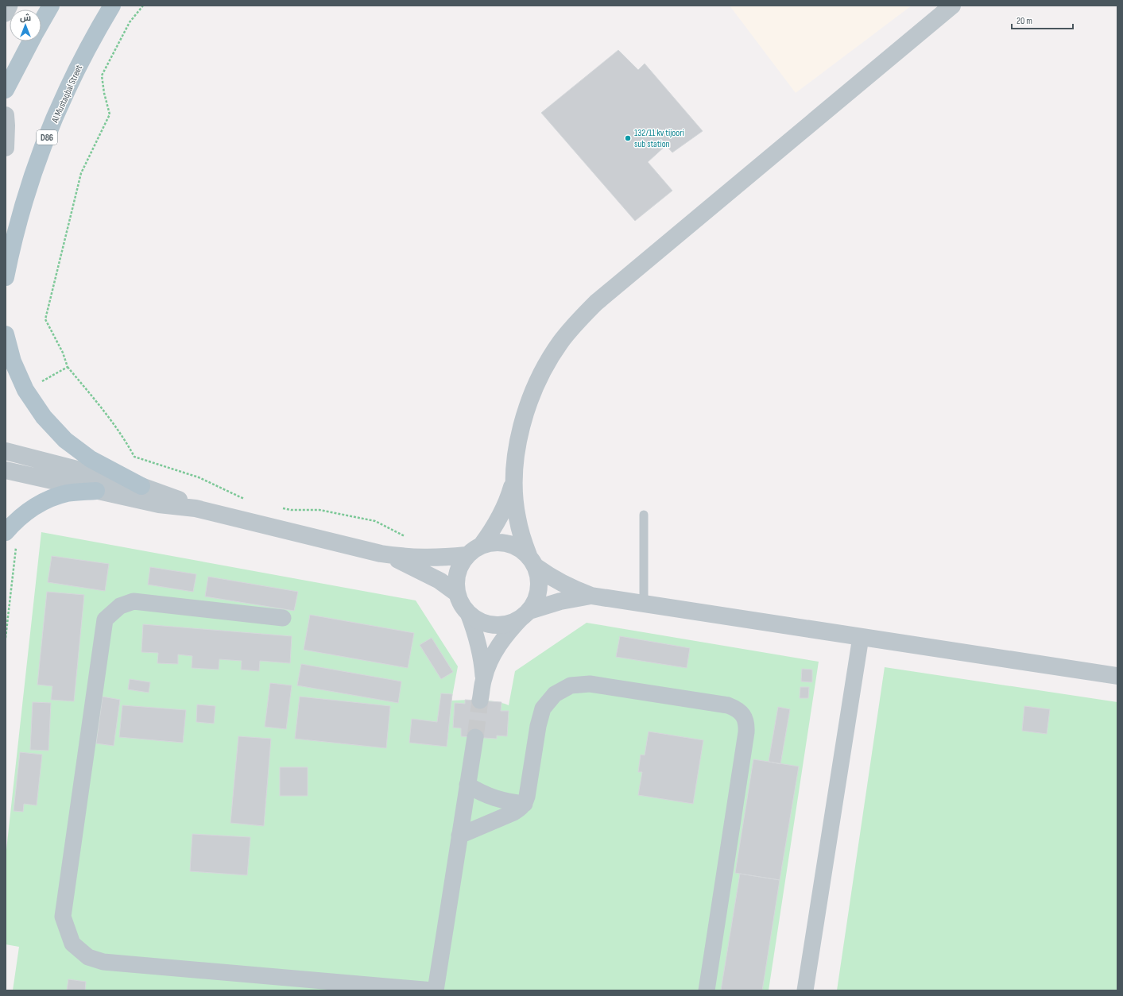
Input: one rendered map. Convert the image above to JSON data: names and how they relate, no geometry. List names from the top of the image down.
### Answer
{
  "streets": {
    "main road": ["Al Mustaqbal Street", "D86"]
  },
  "places": ["132/11 kv tijoori sub station"],
  "scale_bar": "20 m",
  "north": "top"
}
